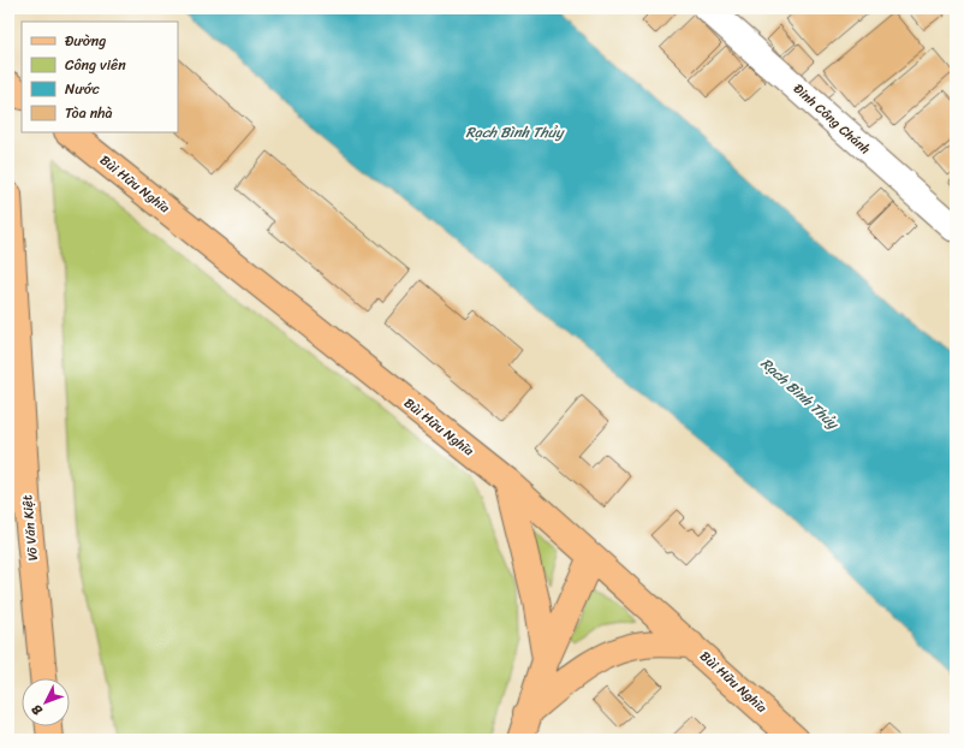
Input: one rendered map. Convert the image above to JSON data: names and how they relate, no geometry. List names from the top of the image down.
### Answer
{
  "streets": {
    "main road": ["Bùi Hữu Nghĩa", "Võ Văn Kiệt"],
    "street": ["Đinh Công Chánh"]
  },
  "water": ["Rạch Bình Thủy"],
  "legend": [
    "Đường",
    "Công viên",
    "Nước",
    "Tòa nhà"
  ],
  "north": "bottom left"
}
